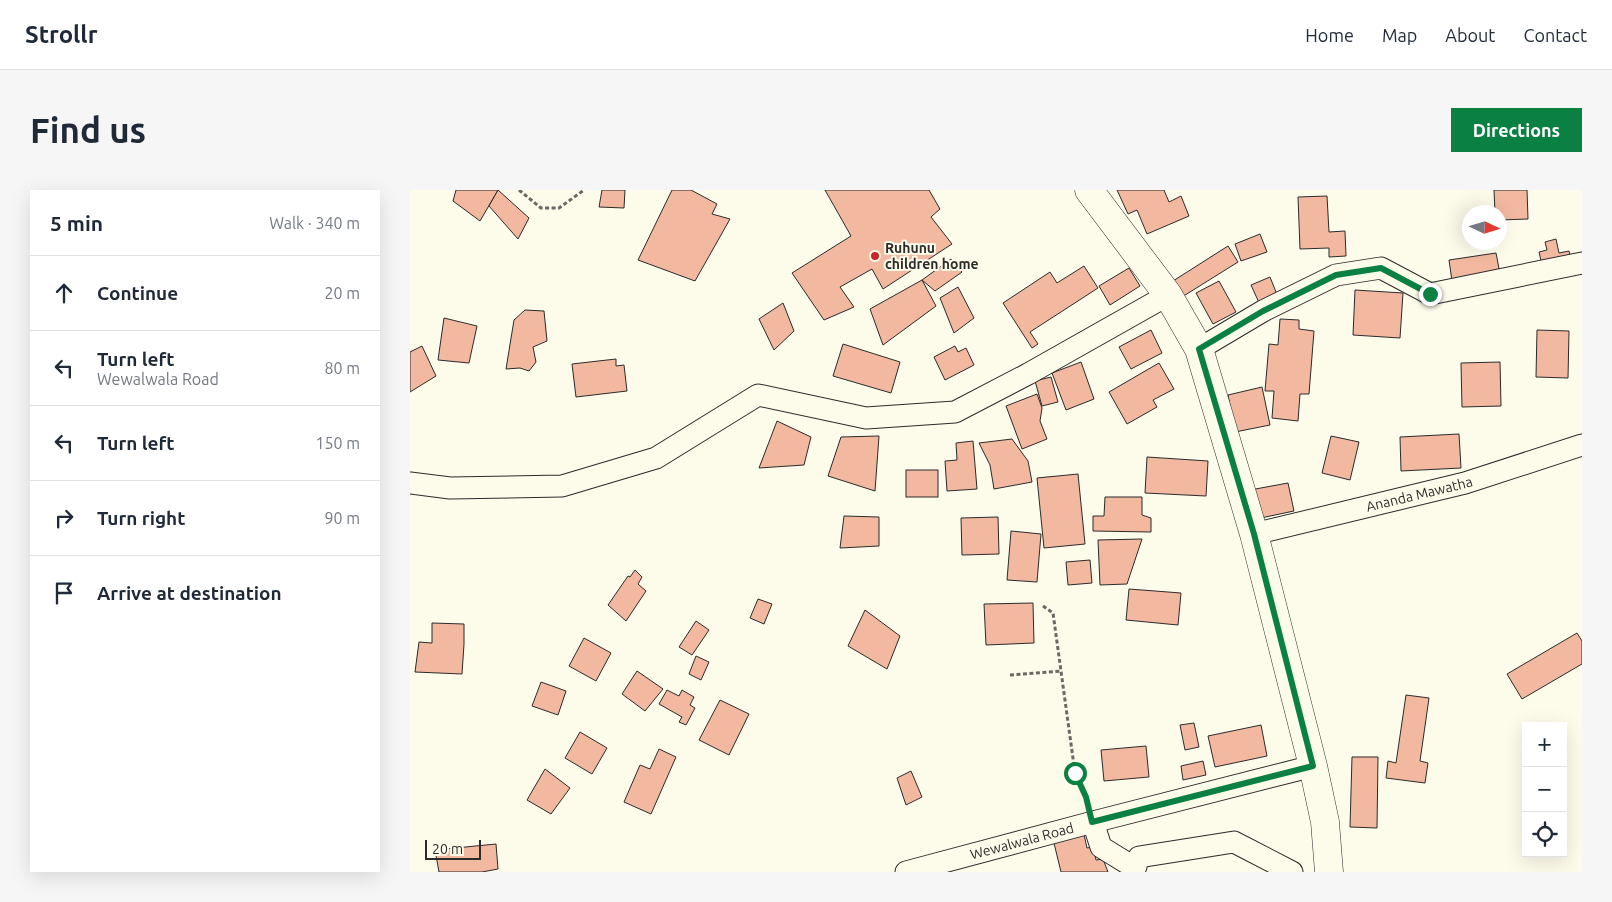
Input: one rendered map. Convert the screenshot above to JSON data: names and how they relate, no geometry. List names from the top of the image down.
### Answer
{
  "streets": {
    "street": ["Ananda Mawatha", "Wewalwala Road"]
  },
  "places": ["Ruhunu children home"],
  "scale_bar": "20 m",
  "north": "right",
  "page": {
    "header": "Strollr",
    "nav": [
      "Home",
      "Map",
      "About",
      "Contact"
    ],
    "buttons": "Directions",
    "title": "Find us",
    "heading": ["5 min", "Walk · 340 m"],
    "list": [
      ["Continue", "20 m"],
      ["Turn left", "Wewalwala Road", "80 m"],
      ["Turn left", "150 m"],
      ["Turn right", "90 m"],
      "Arrive at destination"
    ],
    "map_buttons": ["+", "−"],
    "scale": "20 m"
  }
}
